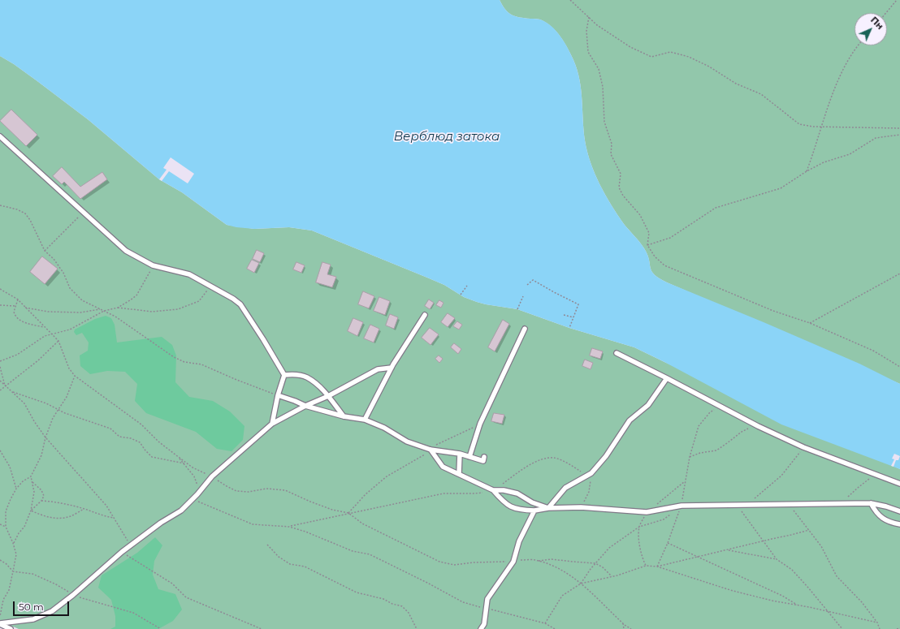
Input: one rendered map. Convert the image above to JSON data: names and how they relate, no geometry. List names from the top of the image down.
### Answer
{
  "water": ["Верблюд затока"],
  "scale_bar": "50 m",
  "north": "top right"
}
